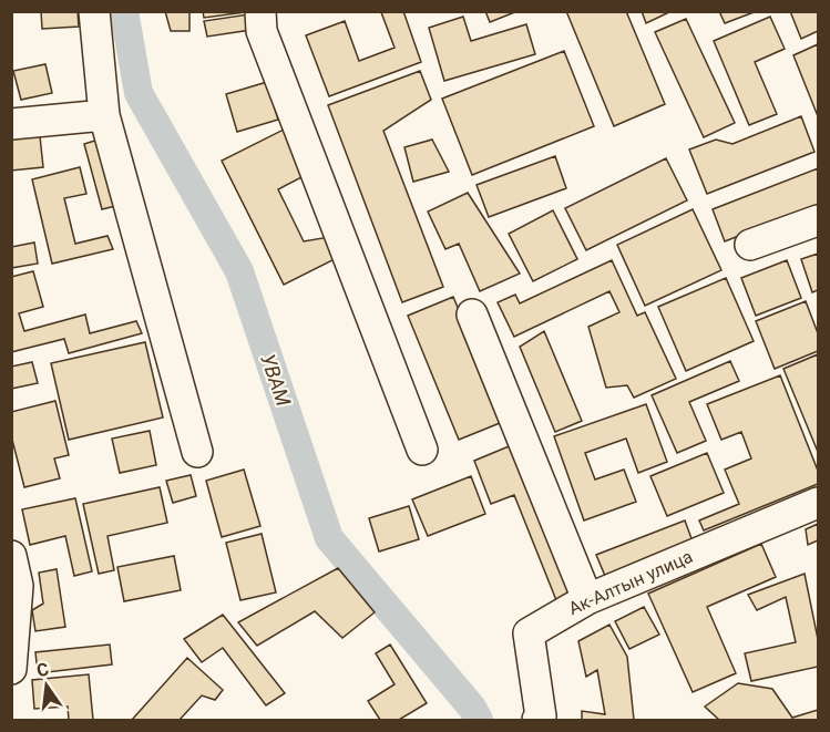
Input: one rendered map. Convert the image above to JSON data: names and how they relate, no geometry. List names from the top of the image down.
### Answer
{
  "streets": {
    "street": ["Ак-Алтын улица"]
  },
  "water": ["УВАМ"],
  "north": "top"
}
